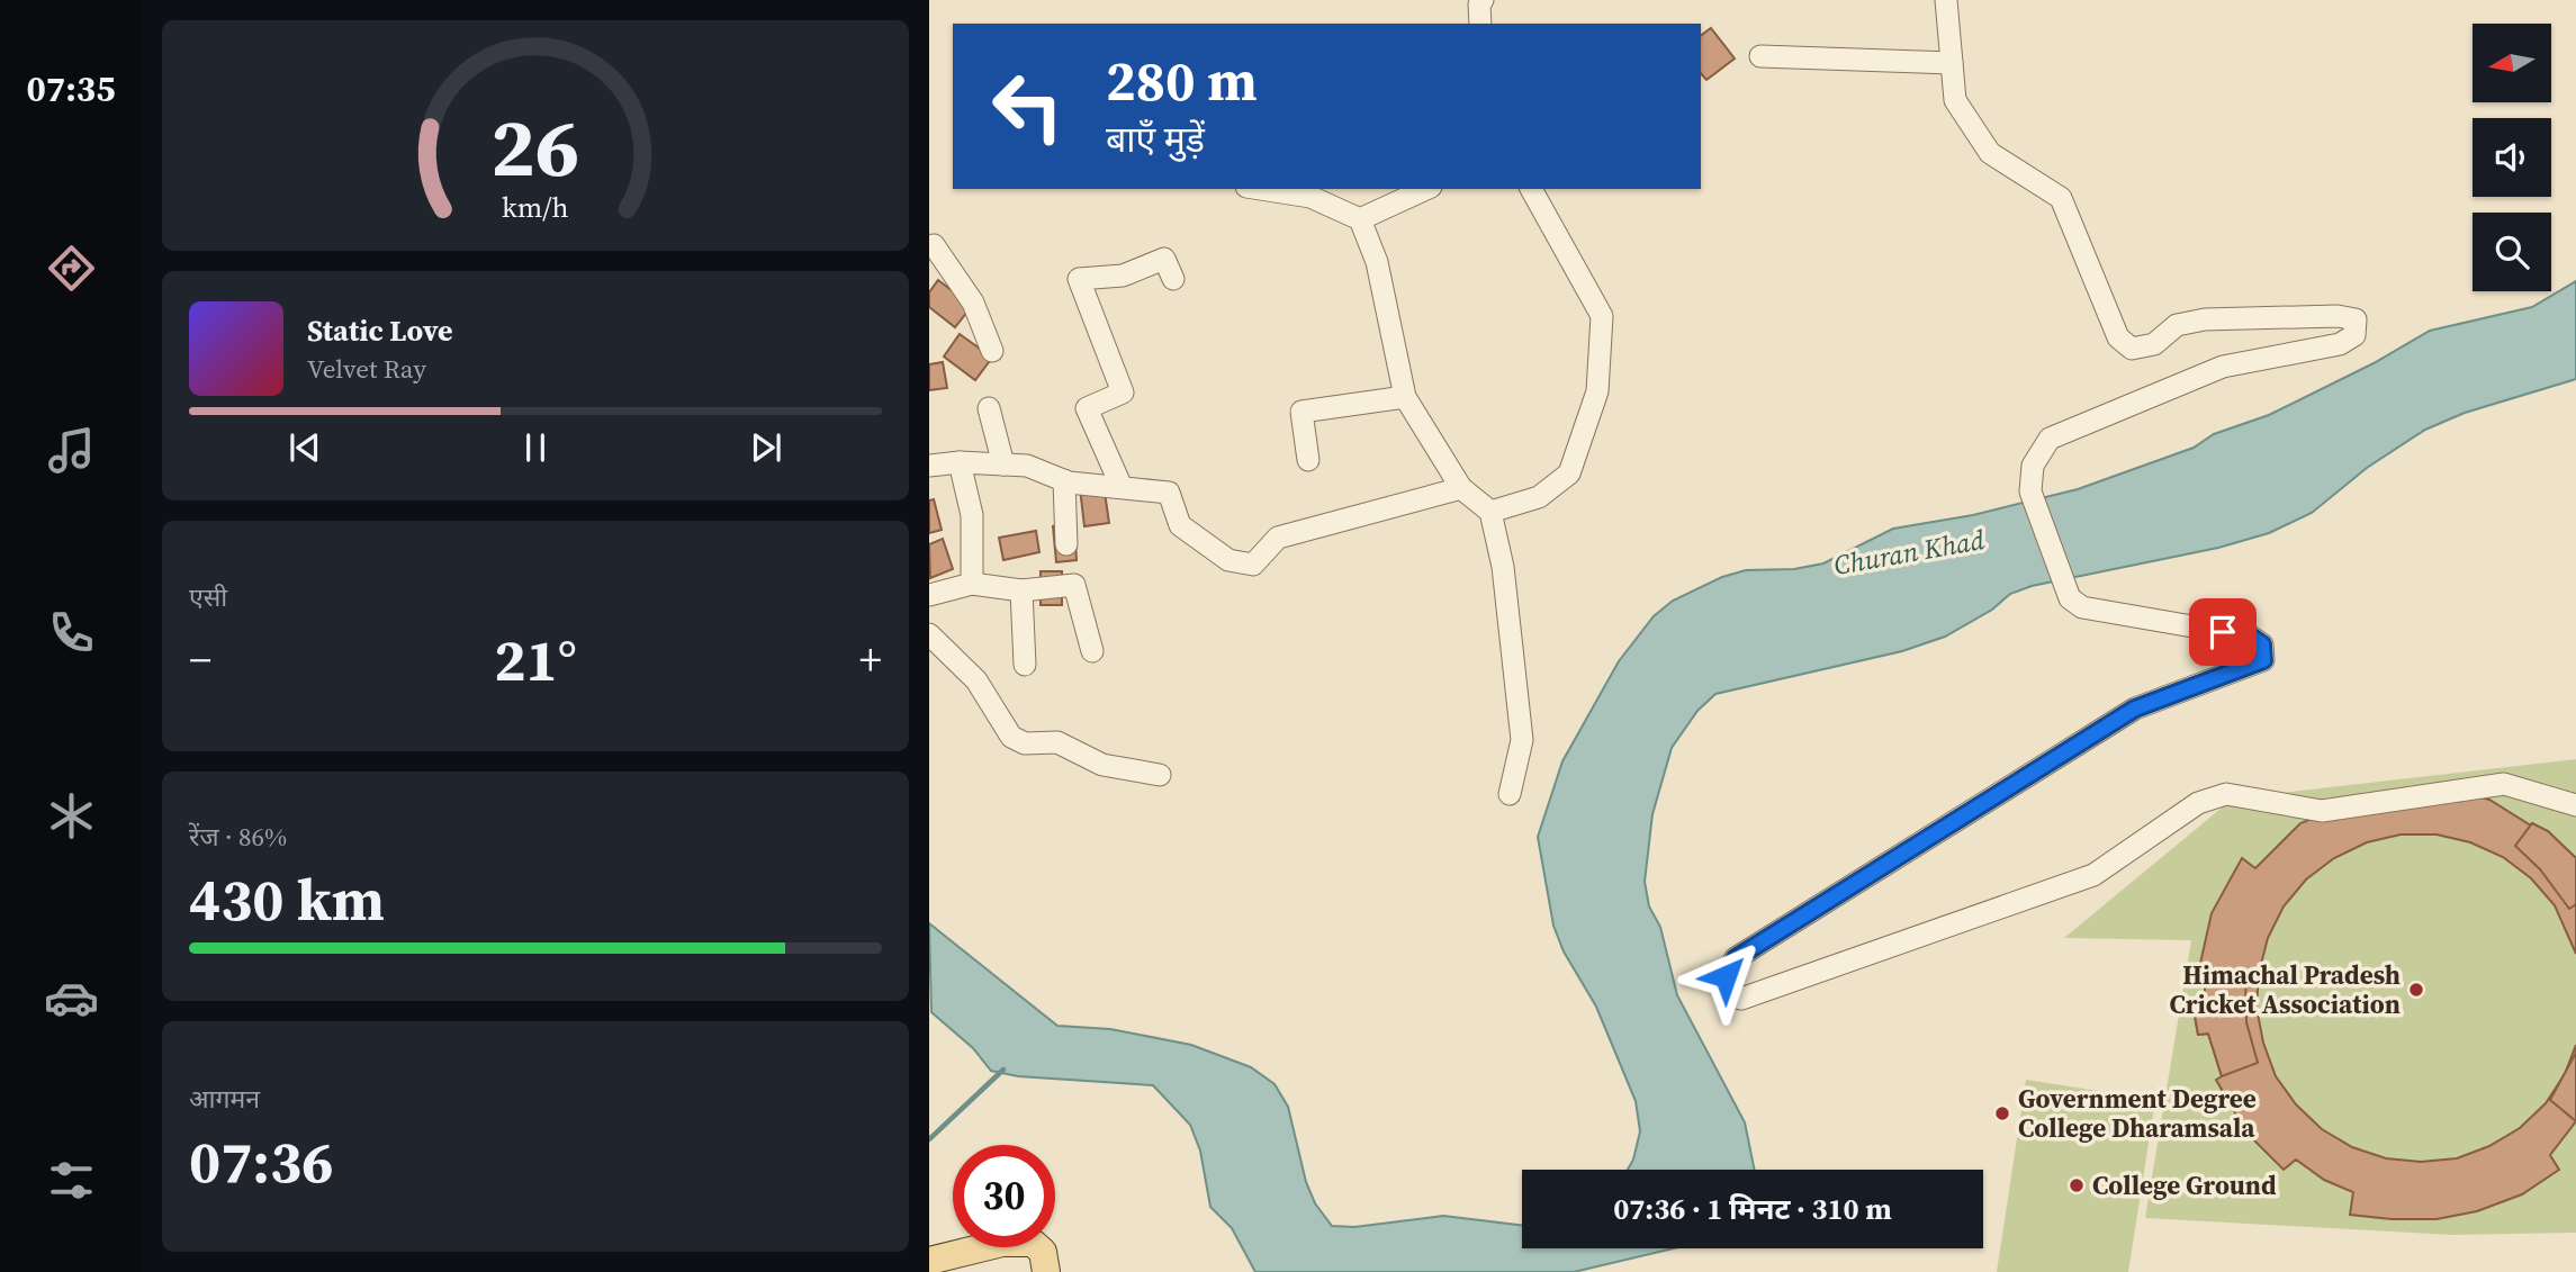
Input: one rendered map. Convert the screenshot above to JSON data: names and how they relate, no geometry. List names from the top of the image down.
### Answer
{
  "water": ["Churan Khad"],
  "places": ["Himachal Pradesh Cricket Association", "Government Degree College Dharamsala", "College Ground"],
  "north": "left",
  "page": {
    "tabs": "07:35",
    "turn": ["280 m", "बाएँ मुड़ें"],
    "song": ["Static Love", "Velvet Ray"],
    "tile": [
      "एसी",
      ["रेंज · 86%", "430 km"],
      ["आगमन", "07:36"]
    ],
    "heat": ["−", "21°", "+"],
    "limit": "30",
    "trip": "07:36 · 1 मिनट · 310 m",
    "gauge": ["26", "km/h"]
  }
}
